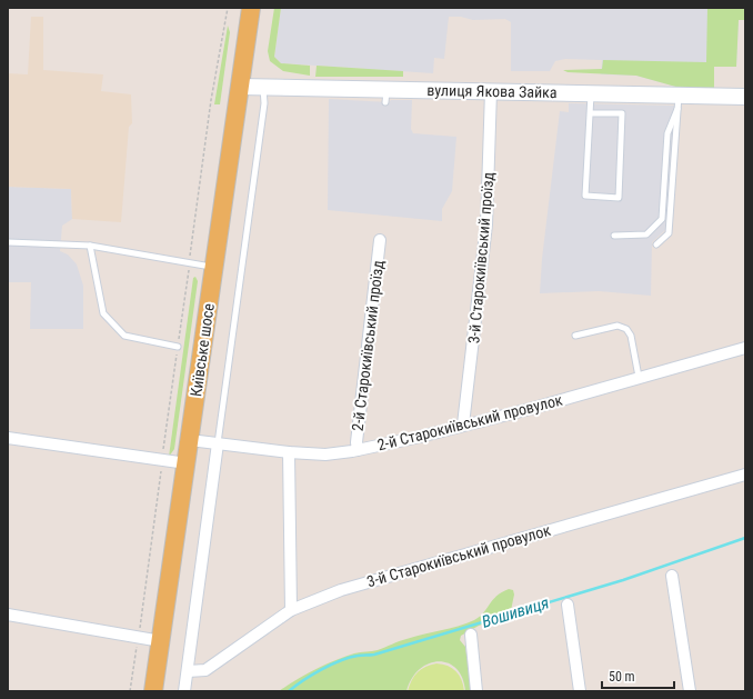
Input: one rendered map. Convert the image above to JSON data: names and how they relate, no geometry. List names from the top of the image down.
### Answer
{
  "streets": {
    "main road": ["Київське шосе"],
    "street": [
      "вулиця Якова Зайка",
      "3-й Старокиївський проїзд",
      "2-й Старокиївський проїзд",
      "2-й Старокиївський провулок",
      "3-й Старокиївський провулок"
    ]
  },
  "crossings": [
    ["вулиця Якова Зайка", "3-й Старокиївський проїзд"],
    ["вулиця Якова Зайка", "Київське шосе"],
    ["3-й Старокиївський проїзд", "2-й Старокиївський провулок"],
    ["2-й Старокиївський проїзд", "2-й Старокиївський провулок"],
    ["Київське шосе", "2-й Старокиївський провулок"]
  ],
  "water": ["Вошивиця"],
  "scale_bar": "50 m"
}
